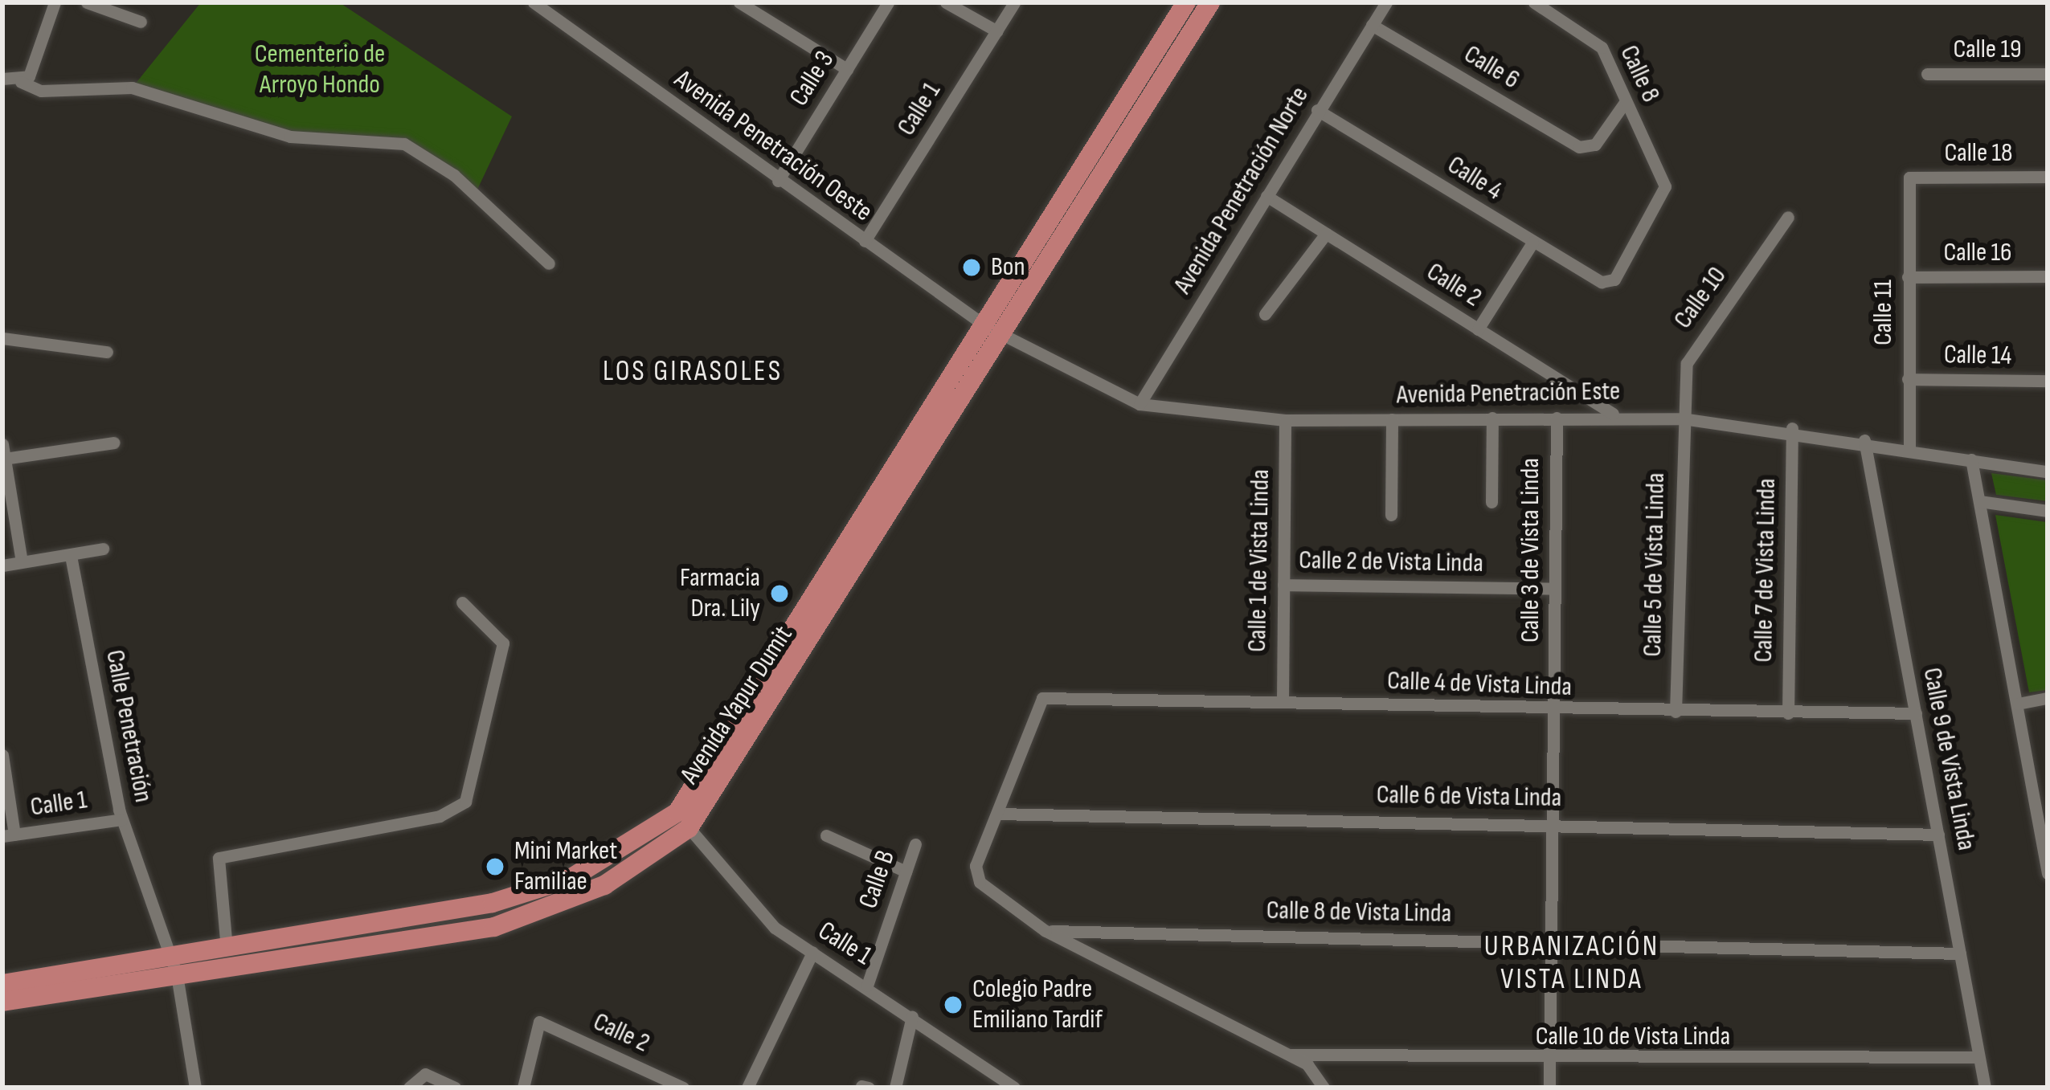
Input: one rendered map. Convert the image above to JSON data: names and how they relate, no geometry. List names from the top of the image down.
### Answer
{
  "streets": {
    "main road": ["Avenida Yapur Dumit"],
    "street": [
      "Calle 19",
      "Calle 6",
      "Calle 8",
      "Calle 3",
      "Calle 1",
      "Avenida Penetración Oeste",
      "Calle 18",
      "Calle 4",
      "Avenida Penetración Norte",
      "Calle 16",
      "Calle 2",
      "Calle 10",
      "Calle 11",
      "Calle 14",
      "Avenida Penetración Este",
      "Calle 3 de Vista Linda",
      "Calle 1 de Vista Linda",
      "Calle 2 de Vista Linda",
      "Calle 5 de Vista Linda",
      "Calle 7 de Vista Linda",
      "Calle 4 de Vista Linda",
      "Calle Penetración",
      "Calle 9 de Vista Linda",
      "Calle 6 de Vista Linda",
      "Calle B",
      "Calle 8 de Vista Linda",
      "Calle 10 de Vista Linda"
    ]
  },
  "crossings": [
    ["Calle 6", "Calle 8"],
    ["Calle 6", "Avenida Penetración Norte"],
    ["Calle 8", "Calle 4"],
    ["Calle 3", "Avenida Penetración Oeste"],
    ["Calle 1", "Avenida Penetración Oeste"],
    ["Calle 1", "Avenida Yapur Dumit"],
    ["Calle 1", "Calle Penetración"],
    ["Calle 1", "Calle B"],
    ["Avenida Penetración Oeste", "Avenida Penetración Este"],
    ["Avenida Penetración Oeste", "Avenida Yapur Dumit"],
    ["Calle 18", "Calle 11"],
    ["Calle 4", "Avenida Penetración Norte"],
    ["Avenida Penetración Norte", "Calle 2"],
    ["Avenida Penetración Norte", "Avenida Penetración Este"],
    ["Calle 16", "Calle 11"],
    ["Calle 2", "Avenida Penetración Este"],
    ["Calle 10", "Avenida Penetración Este"],
    ["Calle 10", "Calle 5 de Vista Linda"],
    ["Calle 11", "Calle 14"],
    ["Calle 11", "Avenida Penetración Este"],
    ["Avenida Penetración Este", "Calle 3 de Vista Linda"],
    ["Avenida Penetración Este", "Calle 1 de Vista Linda"],
    ["Avenida Penetración Este", "Calle 5 de Vista Linda"],
    ["Avenida Penetración Este", "Calle 7 de Vista Linda"],
    ["Avenida Penetración Este", "Avenida Yapur Dumit"],
    ["Avenida Penetración Este", "Calle 9 de Vista Linda"],
    ["Calle 3 de Vista Linda", "Calle 2 de Vista Linda"],
    ["Calle 3 de Vista Linda", "Calle 4 de Vista Linda"],
    ["Calle 3 de Vista Linda", "Calle 6 de Vista Linda"],
    ["Calle 3 de Vista Linda", "Calle 8 de Vista Linda"],
    ["Calle 3 de Vista Linda", "Calle 10 de Vista Linda"],
    ["Calle 1 de Vista Linda", "Calle 2 de Vista Linda"],
    ["Calle 1 de Vista Linda", "Calle 4 de Vista Linda"],
    ["Calle 5 de Vista Linda", "Calle 4 de Vista Linda"],
    ["Calle 7 de Vista Linda", "Calle 4 de Vista Linda"],
    ["Calle 4 de Vista Linda", "Calle 9 de Vista Linda"],
    ["Calle 4 de Vista Linda", "Calle 6 de Vista Linda"],
    ["Avenida Yapur Dumit", "Calle Penetración"],
    ["Calle 9 de Vista Linda", "Calle 6 de Vista Linda"],
    ["Calle 9 de Vista Linda", "Calle 8 de Vista Linda"],
    ["Calle 9 de Vista Linda", "Calle 10 de Vista Linda"]
  ],
  "districts": ["LOS GIRASOLES", "URBANIZACIÓN VISTA LINDA"],
  "parks": ["Cementerio de Arroyo Hondo"],
  "places": [
    "Bon",
    "Farmacia Dra. Lily",
    "Mini Market Familiae",
    "Colegio Padre Emiliano Tardif"
  ]
}
